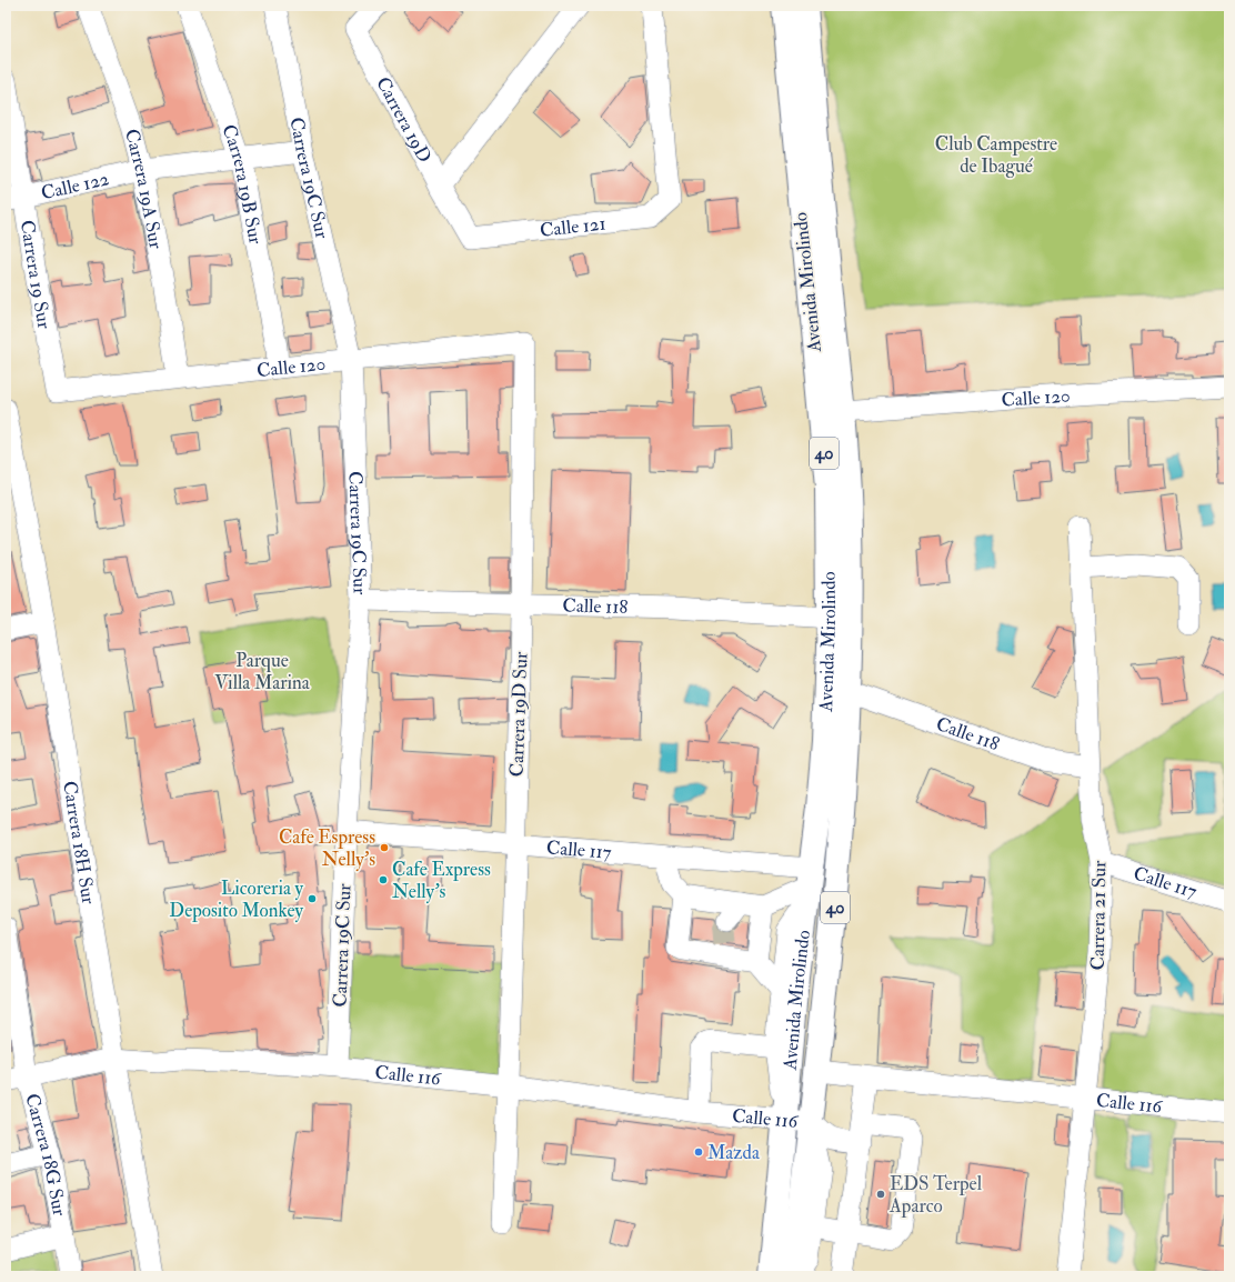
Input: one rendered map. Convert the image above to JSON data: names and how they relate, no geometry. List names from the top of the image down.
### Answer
{
  "streets": {
    "main road": ["Avenida Mirolindo", "40"],
    "street": [
      "Carrera 19D",
      "Carrera 19C Sur",
      "Carrera 19B Sur",
      "Calle 122",
      "Carrera 19A Sur",
      "Calle 121",
      "Carrera 19 Sur",
      "Calle 120",
      "Calle 118",
      "Carrera 19D Sur",
      "Carrera 18H Sur",
      "Calle 117",
      "Carrera 21 Sur",
      "Calle 116",
      "Carrera 18G Sur"
    ]
  },
  "crossings": [
    ["Carrera 19D", "Calle 121"],
    ["Carrera 19C Sur", "Calle 122"],
    ["Carrera 19C Sur", "Calle 120"],
    ["Carrera 19C Sur", "Calle 118"],
    ["Carrera 19C Sur", "Calle 117"],
    ["Carrera 19C Sur", "Calle 116"],
    ["Carrera 19B Sur", "Calle 122"],
    ["Carrera 19B Sur", "Calle 120"],
    ["Calle 122", "Carrera 19A Sur"],
    ["Calle 122", "Carrera 19 Sur"],
    ["Carrera 19A Sur", "Calle 120"],
    ["Carrera 19 Sur", "Calle 120"],
    ["Avenida Mirolindo", "Calle 120"],
    ["Avenida Mirolindo", "Calle 118"],
    ["Avenida Mirolindo", "Calle 117"],
    ["Avenida Mirolindo", "Calle 116"],
    ["Calle 120", "Carrera 19D Sur"],
    ["Calle 118", "Carrera 19D Sur"],
    ["Calle 118", "Carrera 21 Sur"],
    ["Carrera 19D Sur", "Calle 117"],
    ["Carrera 19D Sur", "Calle 116"],
    ["Carrera 18H Sur", "Calle 116"],
    ["Calle 117", "Carrera 21 Sur"],
    ["Carrera 21 Sur", "Calle 116"],
    ["Calle 116", "Carrera 18G Sur"]
  ],
  "parks": ["Club Campestre de Ibagué", "Parque Villa Marina"],
  "places": [
    "Cafe Espress Nelly's",
    "Cafe Express Nelly's",
    "Licoreria y Deposito Monkey",
    "Mazda",
    "EDS Terpel Aparco"
  ]
}
